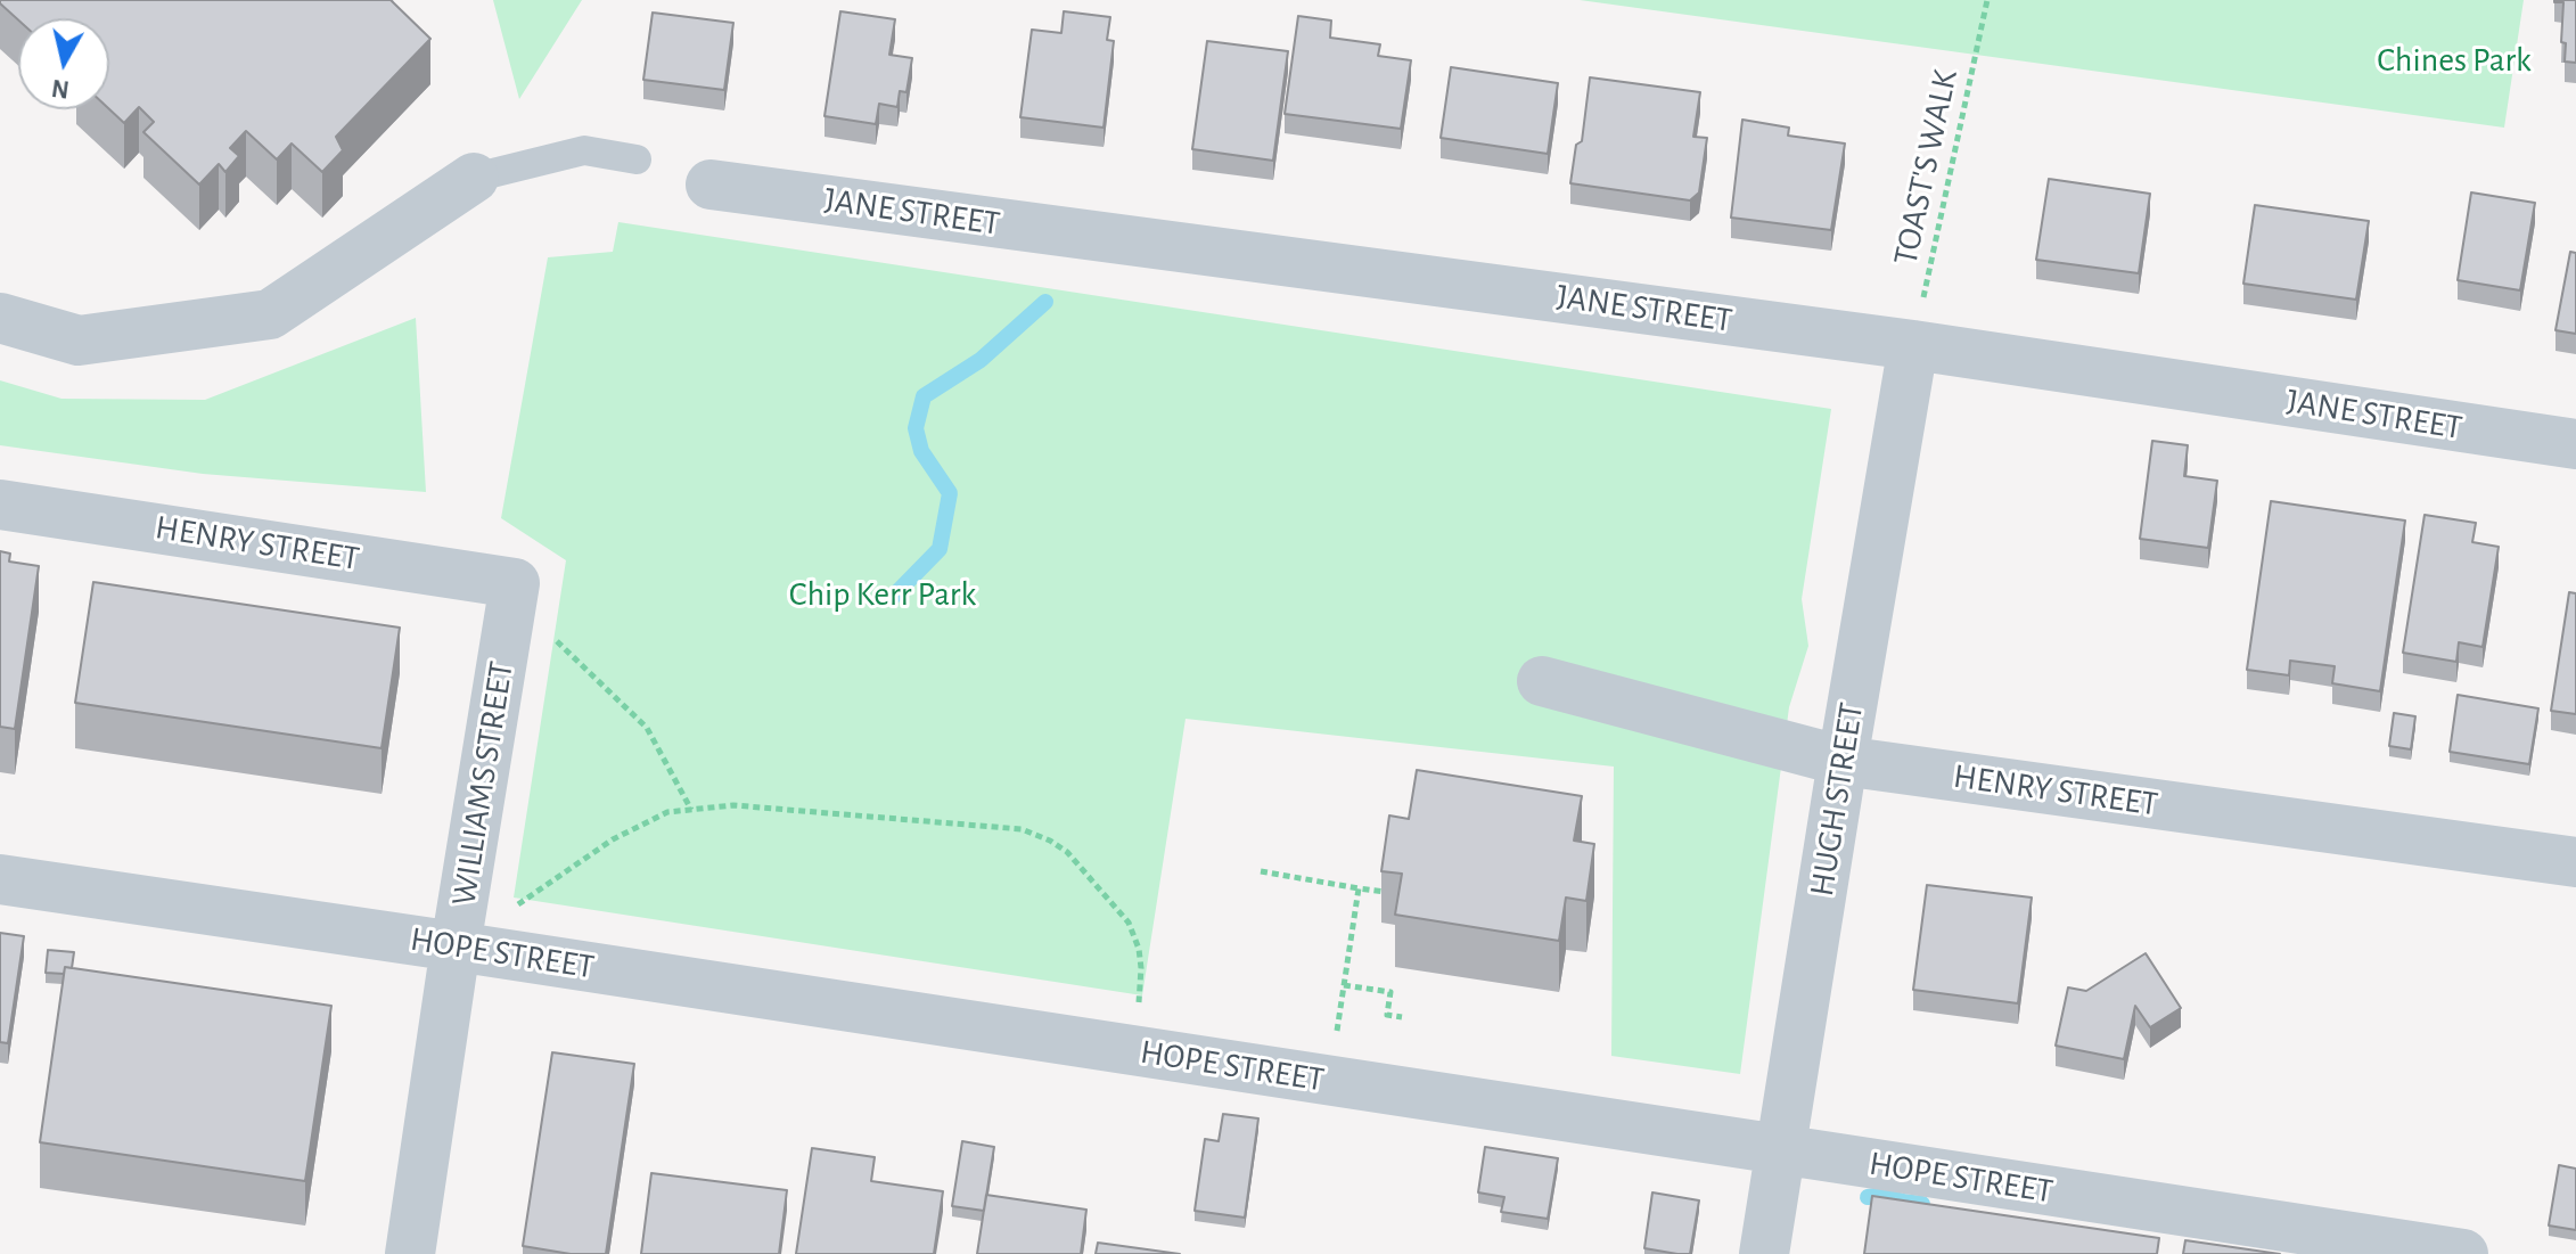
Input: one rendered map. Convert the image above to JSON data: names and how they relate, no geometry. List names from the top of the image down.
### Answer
{
  "streets": {
    "street": [
      "JANE STREET",
      "HENRY STREET",
      "WILLIAMS STREET",
      "HUGH STREET",
      "HOPE STREET"
    ],
    "path": ["TOAST'S WALK"]
  },
  "crossings": [
    ["TOAST'S WALK", "JANE STREET"],
    ["TOAST'S WALK", "HUGH STREET"],
    ["JANE STREET", "HUGH STREET"],
    ["HENRY STREET", "WILLIAMS STREET"],
    ["HENRY STREET", "HUGH STREET"],
    ["WILLIAMS STREET", "HOPE STREET"],
    ["HUGH STREET", "HOPE STREET"]
  ],
  "parks": ["Chines Park", "Chip Kerr Park"],
  "north": "bottom"
}
